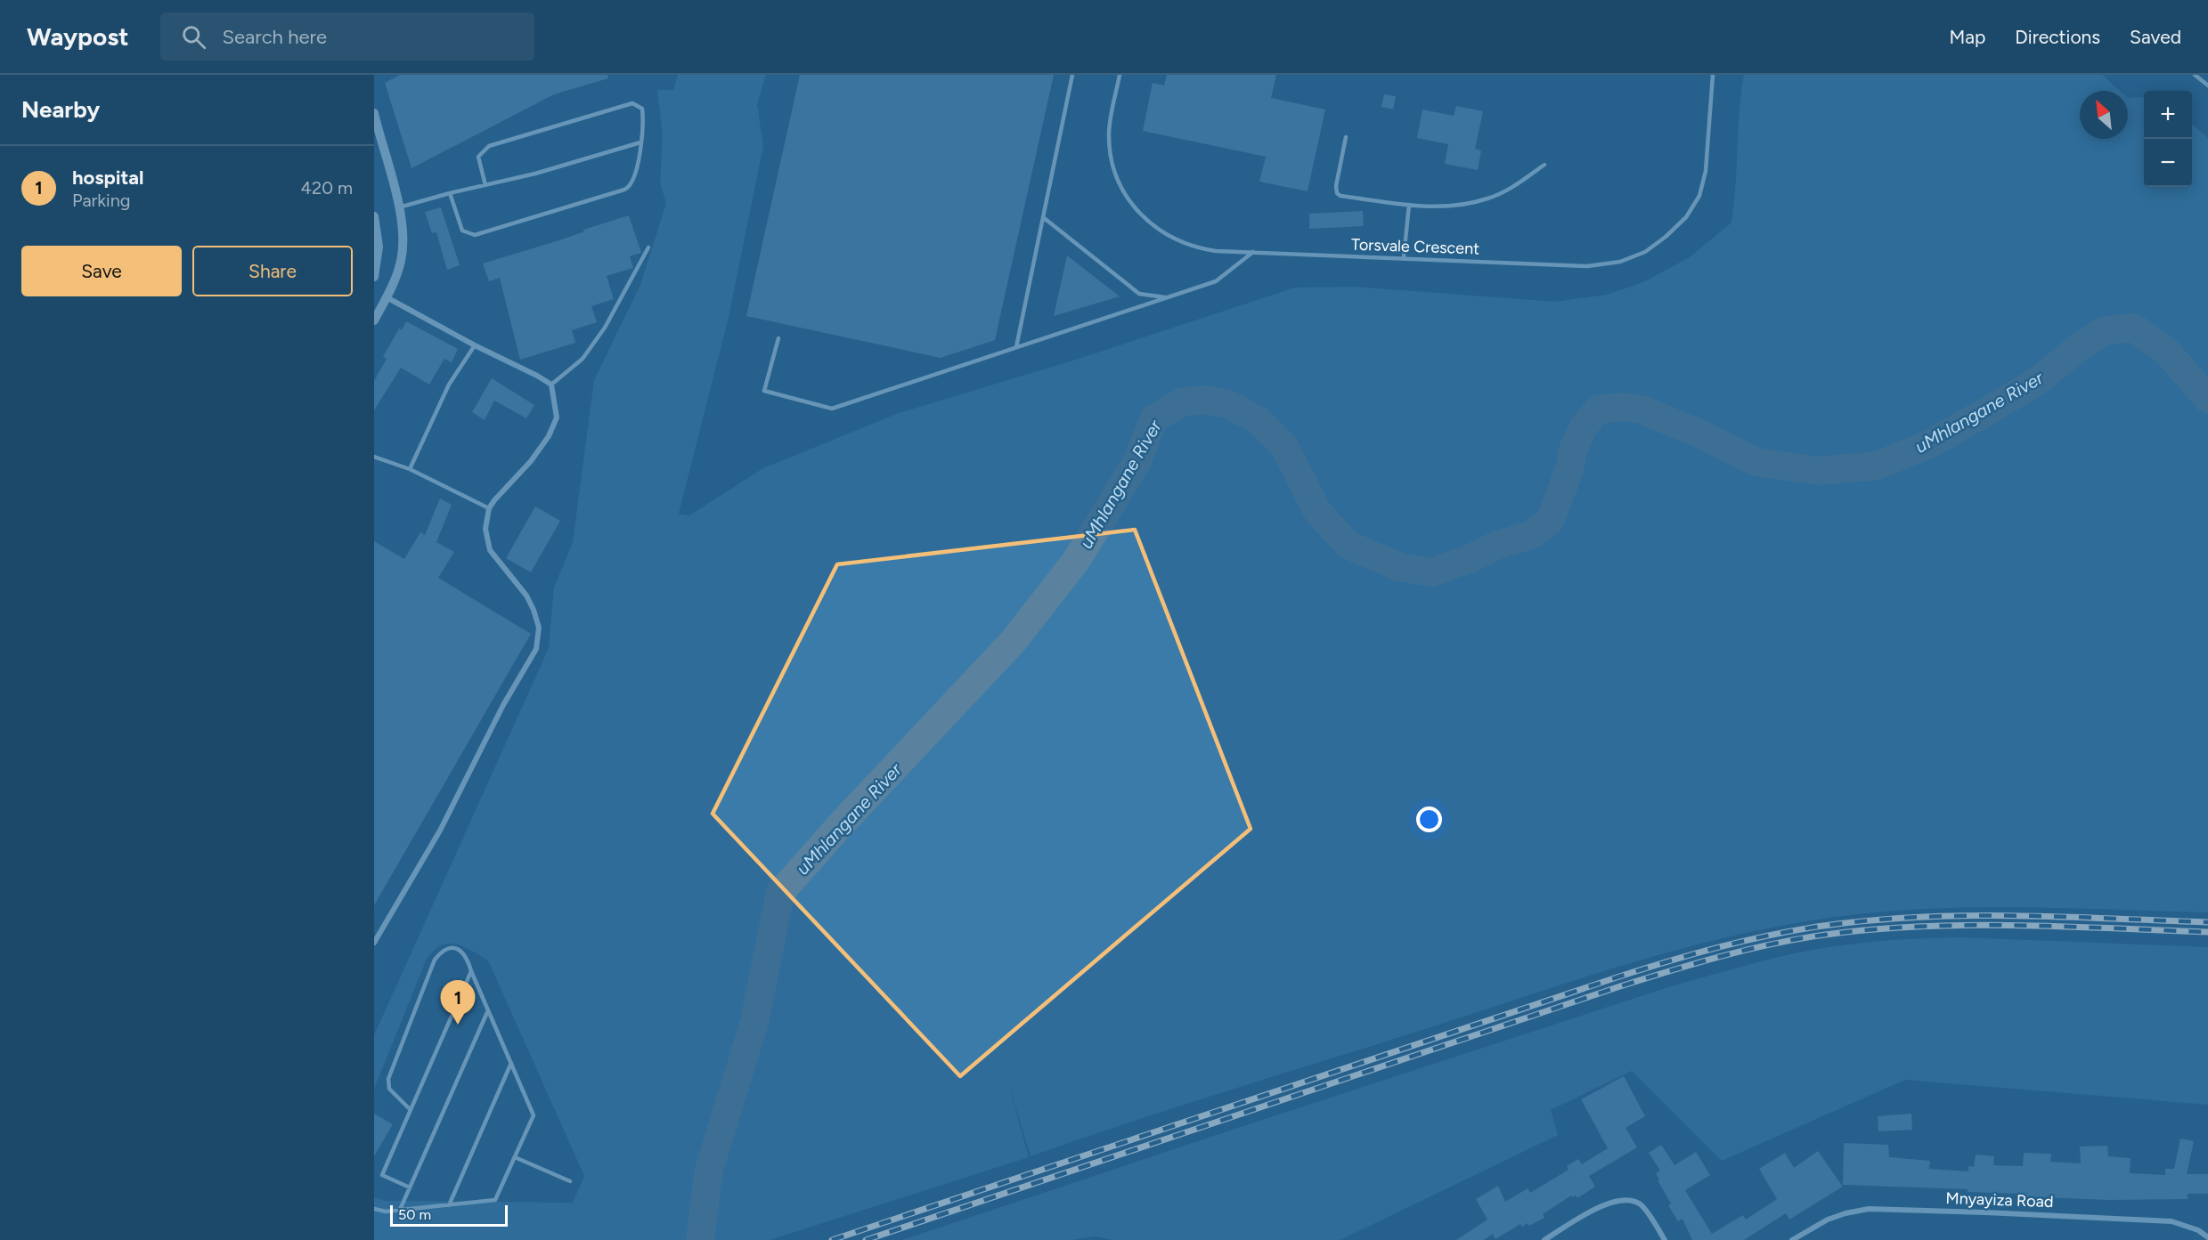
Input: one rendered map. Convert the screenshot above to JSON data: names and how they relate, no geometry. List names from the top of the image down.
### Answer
{
  "streets": {
    "street": ["Mnyayiza Road"],
    "lane": ["Torsvale Crescent"]
  },
  "water": ["uMhlangane River"],
  "scale_bar": "50 m",
  "north": "top left",
  "page": {
    "header": "Waypost",
    "search": "Search here",
    "nav": ["Map", "Directions", "Saved"],
    "heading": "Nearby",
    "map_buttons": ["+", "−"],
    "list": [
      {
        "mark": "1",
        "name": "hospital",
        "note": "Parking",
        "value": "420 m"
      }
    ],
    "buttons": ["Save", "Share"],
    "pins": "1",
    "scale": "50 m"
  }
}
